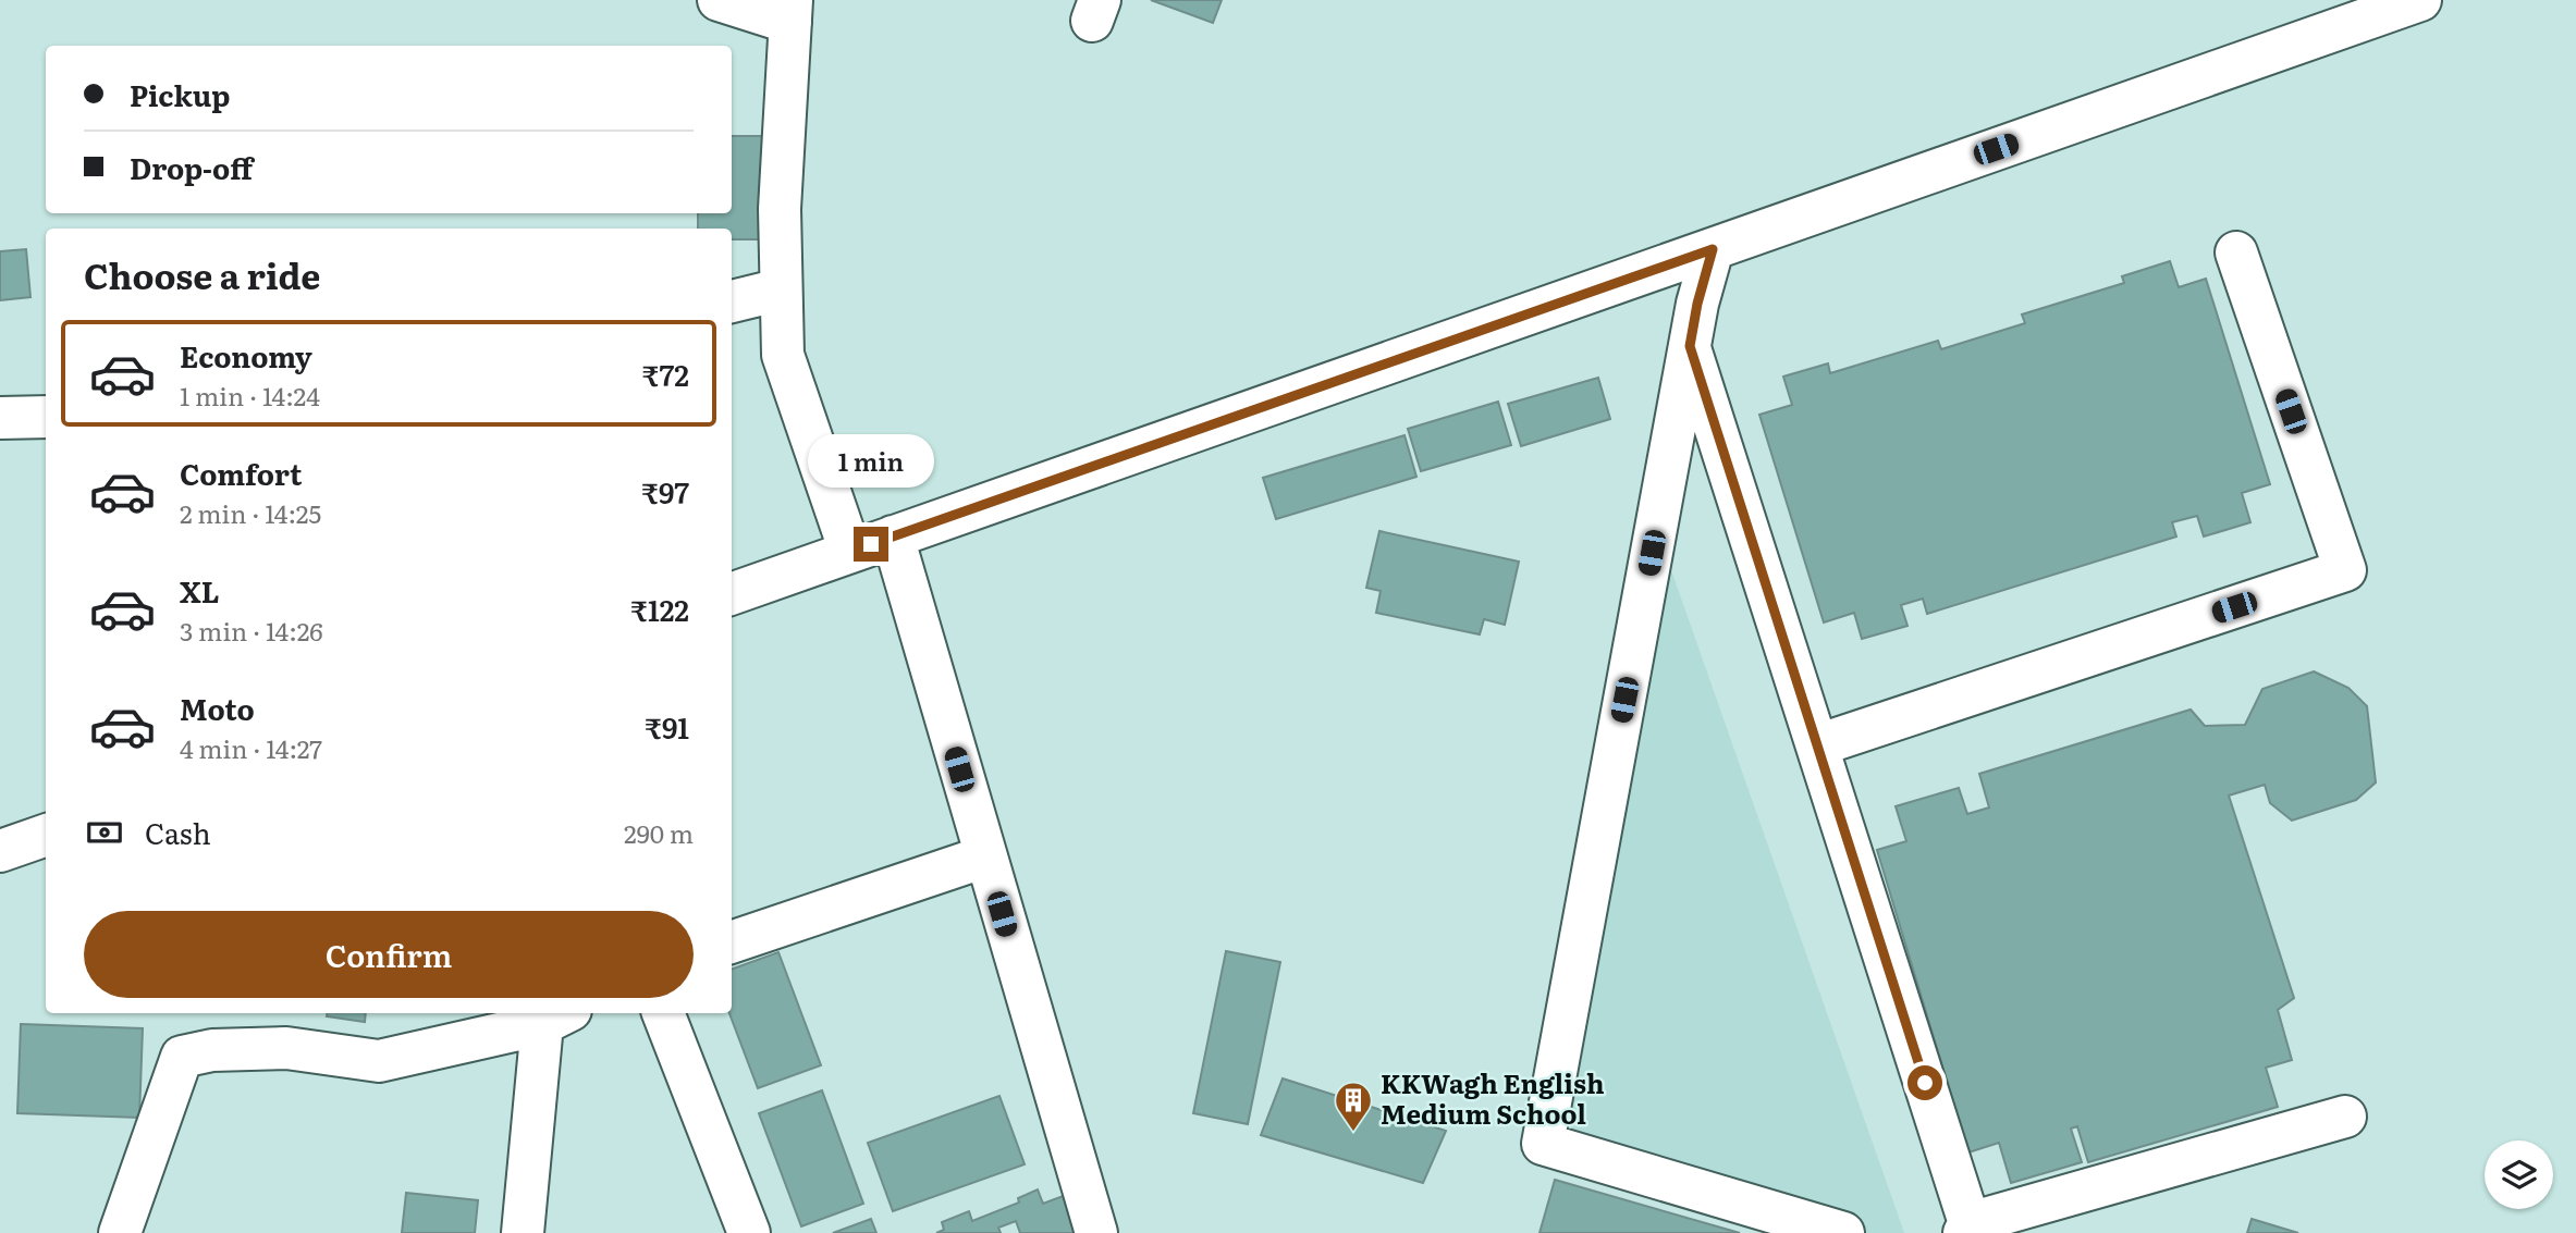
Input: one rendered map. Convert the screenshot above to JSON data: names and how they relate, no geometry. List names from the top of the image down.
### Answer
{
  "places": {
    "building": ["KKWagh English Medium School"]
  },
  "page": {
    "banner": ["Pickup", "Drop-off"],
    "heading": "Choose a ride",
    "list": [
      {
        "name": "Economy",
        "note": "1 min · 14:24",
        "value": "₹72"
      },
      {
        "name": "Comfort",
        "note": "2 min · 14:25",
        "value": "₹97"
      },
      {
        "name": "XL",
        "note": "3 min · 14:26",
        "value": "₹122"
      },
      {
        "name": "Moto",
        "note": "4 min · 14:27",
        "value": "₹91"
      }
    ],
    "bubble": "1 min",
    "pay": ["Cash", "290 m"],
    "buttons": "Confirm"
  }
}
